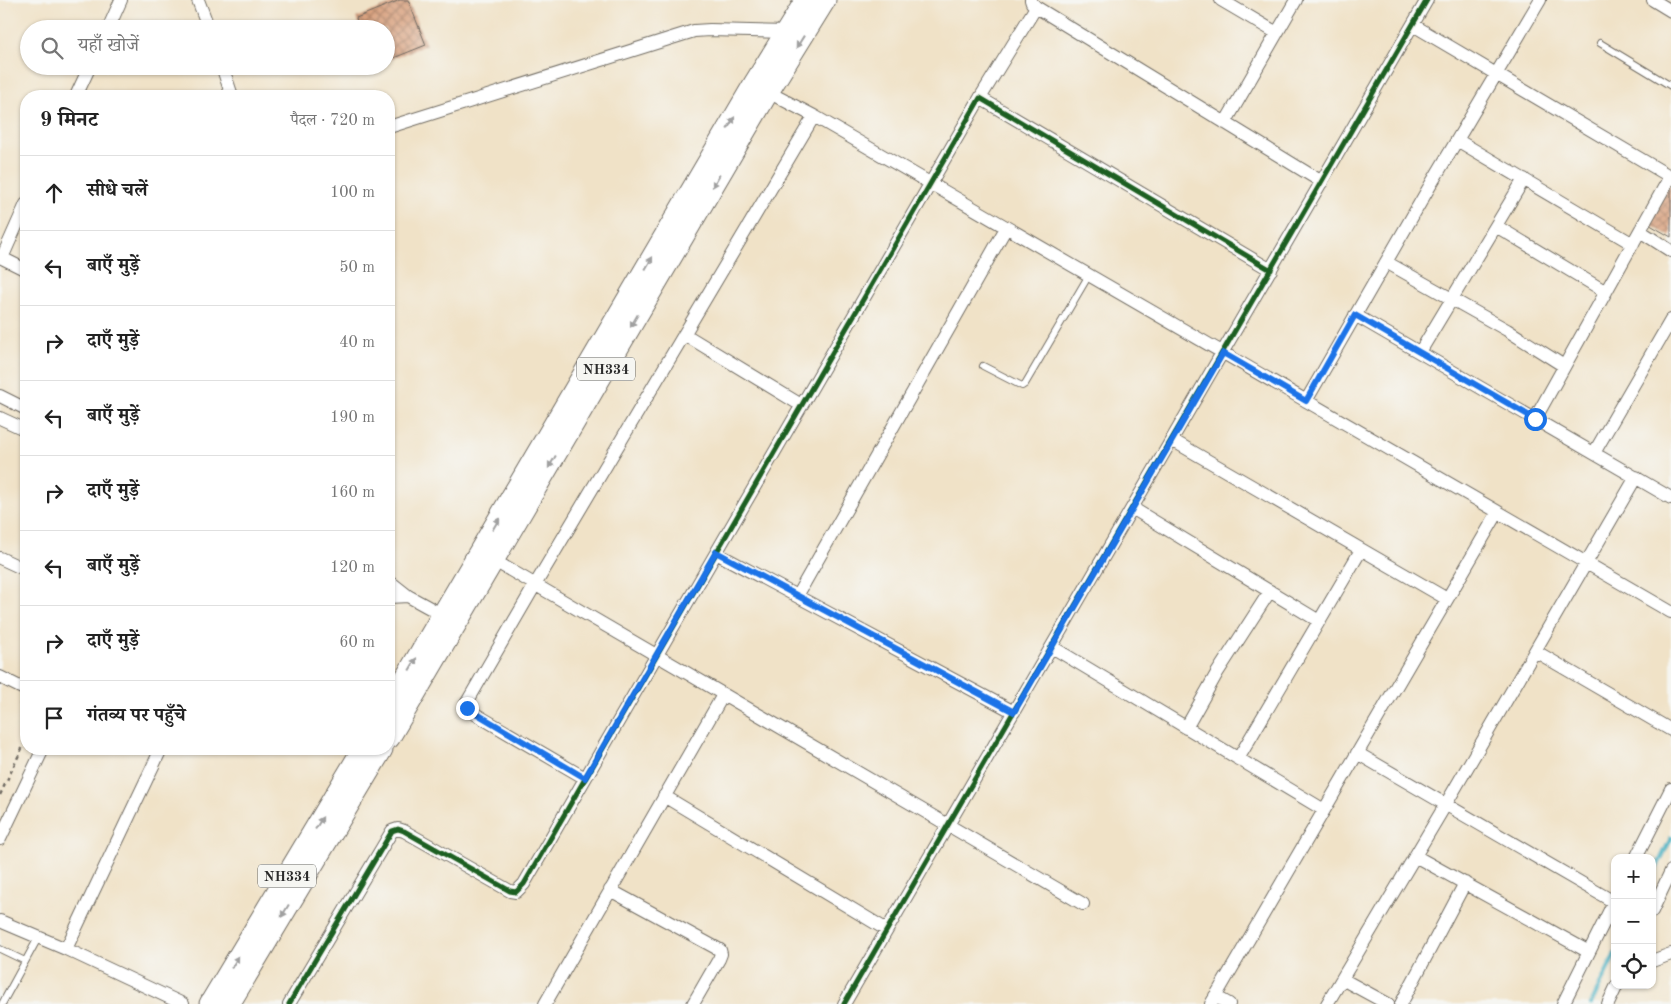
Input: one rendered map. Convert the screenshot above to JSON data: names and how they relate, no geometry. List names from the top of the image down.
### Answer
{
  "streets": {
    "highway": ["NH334"]
  },
  "page": {
    "search": "यहाँ खोजें",
    "heading": ["9 मिनट", "पैदल · 720 m"],
    "list": [
      ["सीधे चलें", "100 m"],
      ["बाएँ मुड़ें", "50 m"],
      ["दाएँ मुड़ें", "40 m"],
      ["बाएँ मुड़ें", "190 m"],
      ["दाएँ मुड़ें", "160 m"],
      ["बाएँ मुड़ें", "120 m"],
      ["दाएँ मुड़ें", "60 m"],
      "गंतव्य पर पहुँचे"
    ],
    "map_buttons": ["+", "−"]
  }
}
